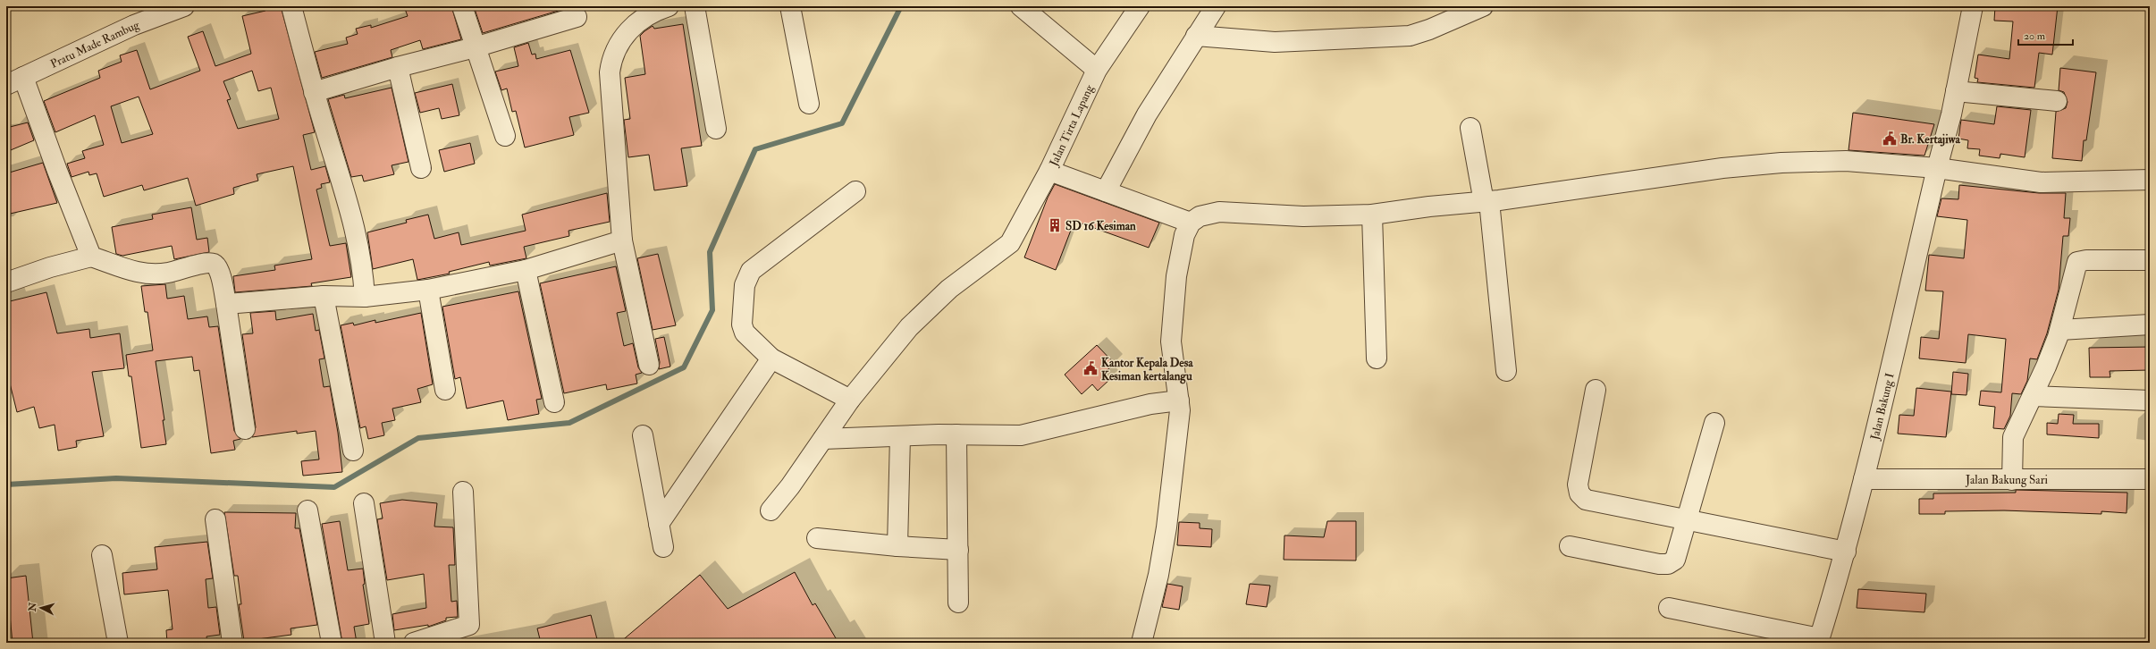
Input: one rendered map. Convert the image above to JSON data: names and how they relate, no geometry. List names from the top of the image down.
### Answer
{
  "streets": {
    "street": [
      "Pratu Made Rambug",
      "Jalan Tirta Lapang",
      "Jalan Bakung I",
      "Jalan Bakung Sari"
    ]
  },
  "crossings": [
    ["Jalan Bakung I", "Jalan Bakung Sari"]
  ],
  "places": {
    "public building": ["Br. Kertajiwa", "Kantor Kepala Desa Kesiman kertalangu"],
    "building": ["SD 16 Kesiman"]
  },
  "scale_bar": "20 m",
  "north": "left"
}
